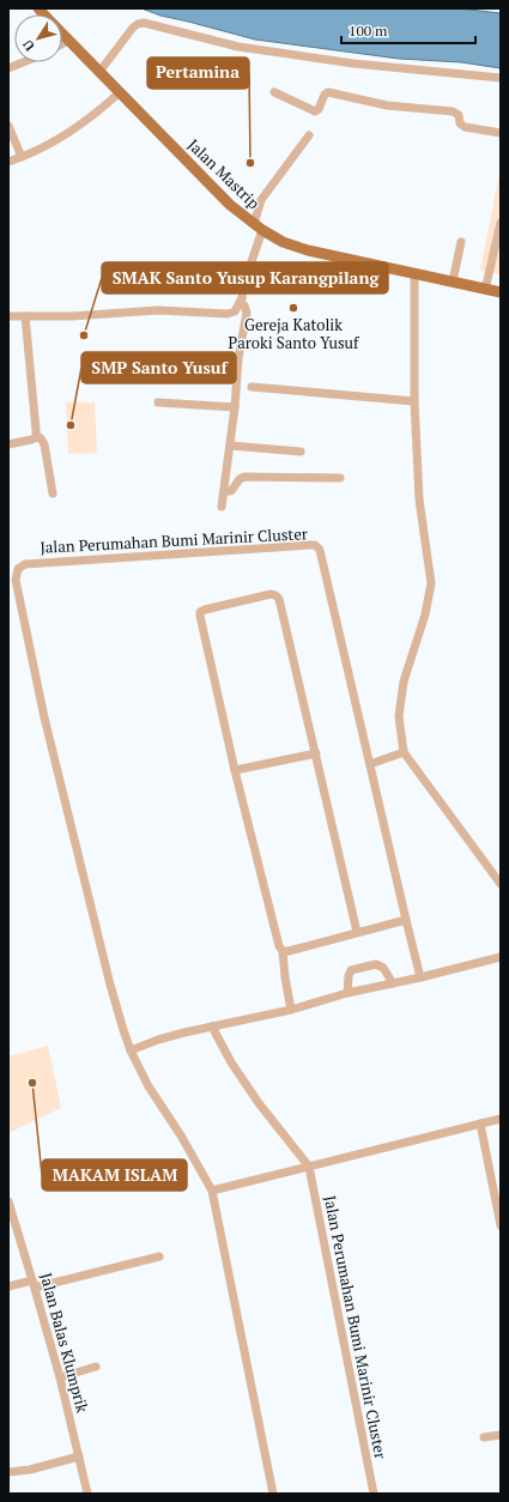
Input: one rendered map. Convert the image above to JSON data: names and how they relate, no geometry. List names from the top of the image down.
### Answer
{
  "streets": {
    "main road": ["Jalan Mastrip"],
    "street": ["Jalan Perumahan Bumi Marinir Cluster", "Jalan Balas Klumprik"]
  },
  "places": [
    "Pertamina",
    "Gereja Katolik Paroki Santo Yusuf",
    "SMAK Santo Yusup Karangpilang",
    "SMP Santo Yusuf",
    "MAKAM ISLAM"
  ],
  "scale_bar": "100 m",
  "north": "bottom left"
}
